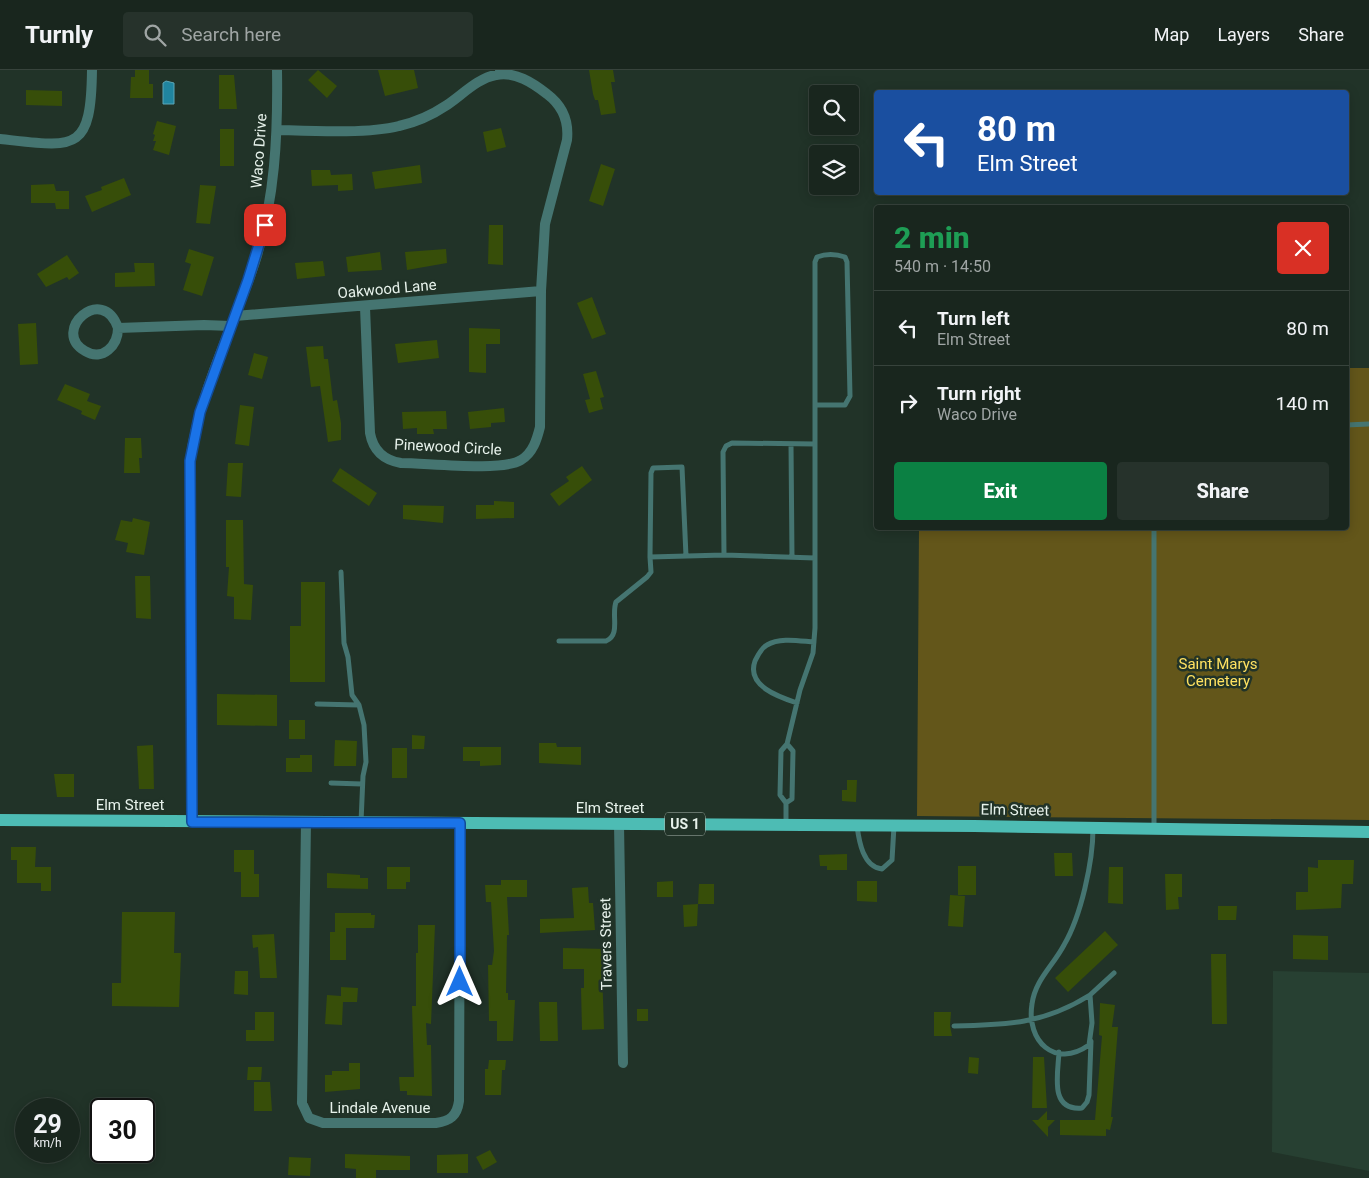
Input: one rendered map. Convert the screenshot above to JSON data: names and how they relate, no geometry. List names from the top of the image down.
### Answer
{
  "streets": {
    "main road": ["Elm Street", "US 1"],
    "street": [
      "Waco Drive",
      "Oakwood Lane",
      "Pinewood Circle",
      "Travers Street",
      "Lindale Avenue"
    ]
  },
  "crossings": [
    ["Waco Drive", "Oakwood Lane"],
    ["Waco Drive", "Elm Street"],
    ["Oakwood Lane", "Pinewood Circle"],
    ["Elm Street", "Travers Street"],
    ["Elm Street", "Lindale Avenue"]
  ],
  "parks": ["Saint Marys Cemetery"],
  "page": {
    "header": "Turnly",
    "search": "Search here",
    "nav": ["Map", "Layers", "Share"],
    "turn": ["80 m", "Elm Street"],
    "heading": ["2 min", "540 m · 14:50"],
    "list": [
      {
        "name": "Turn left",
        "note": "Elm Street",
        "value": "80 m"
      },
      {
        "name": "Turn right",
        "note": "Waco Drive",
        "value": "140 m"
      }
    ],
    "buttons": ["Exit", "Share"],
    "speed": "29 km/h",
    "limit": "30"
  }
}
